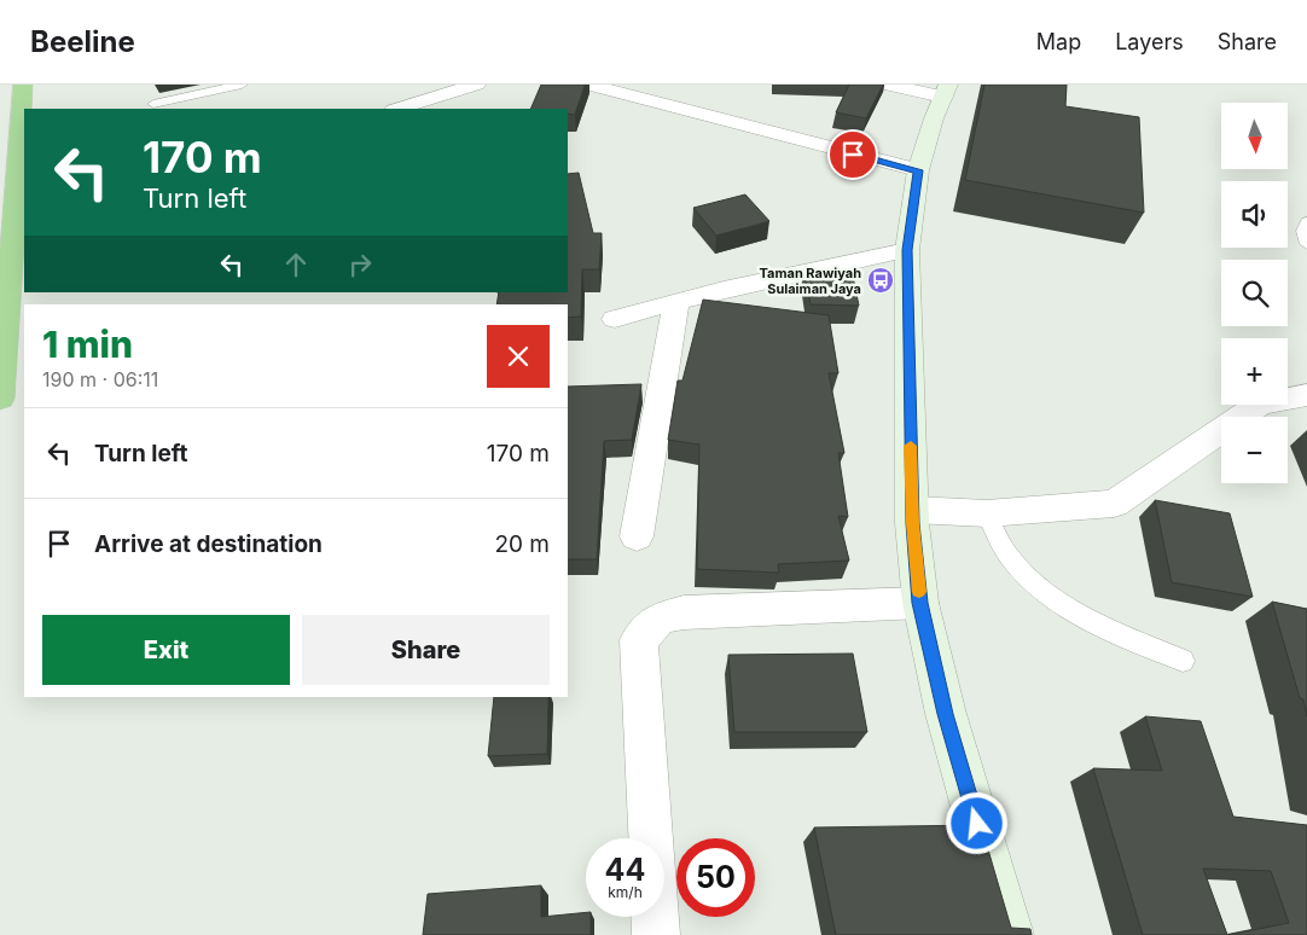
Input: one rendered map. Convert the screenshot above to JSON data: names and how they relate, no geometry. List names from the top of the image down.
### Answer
{
  "places": {
    "bus stop": ["Taman Rawiyah Sulaiman Jaya"]
  },
  "north": "bottom",
  "page": {
    "header": "Beeline",
    "nav": ["Map", "Layers", "Share"],
    "map_buttons": ["+", "−"],
    "turn": ["170 m", "Turn left"],
    "heading": ["1 min", "190 m · 06:11"],
    "list": [
      {
        "name": "Turn left",
        "value": "170 m"
      },
      {
        "name": "Arrive at destination",
        "value": "20 m"
      }
    ],
    "buttons": ["Exit", "Share"],
    "speed": "44 km/h",
    "limit": "50"
  }
}
